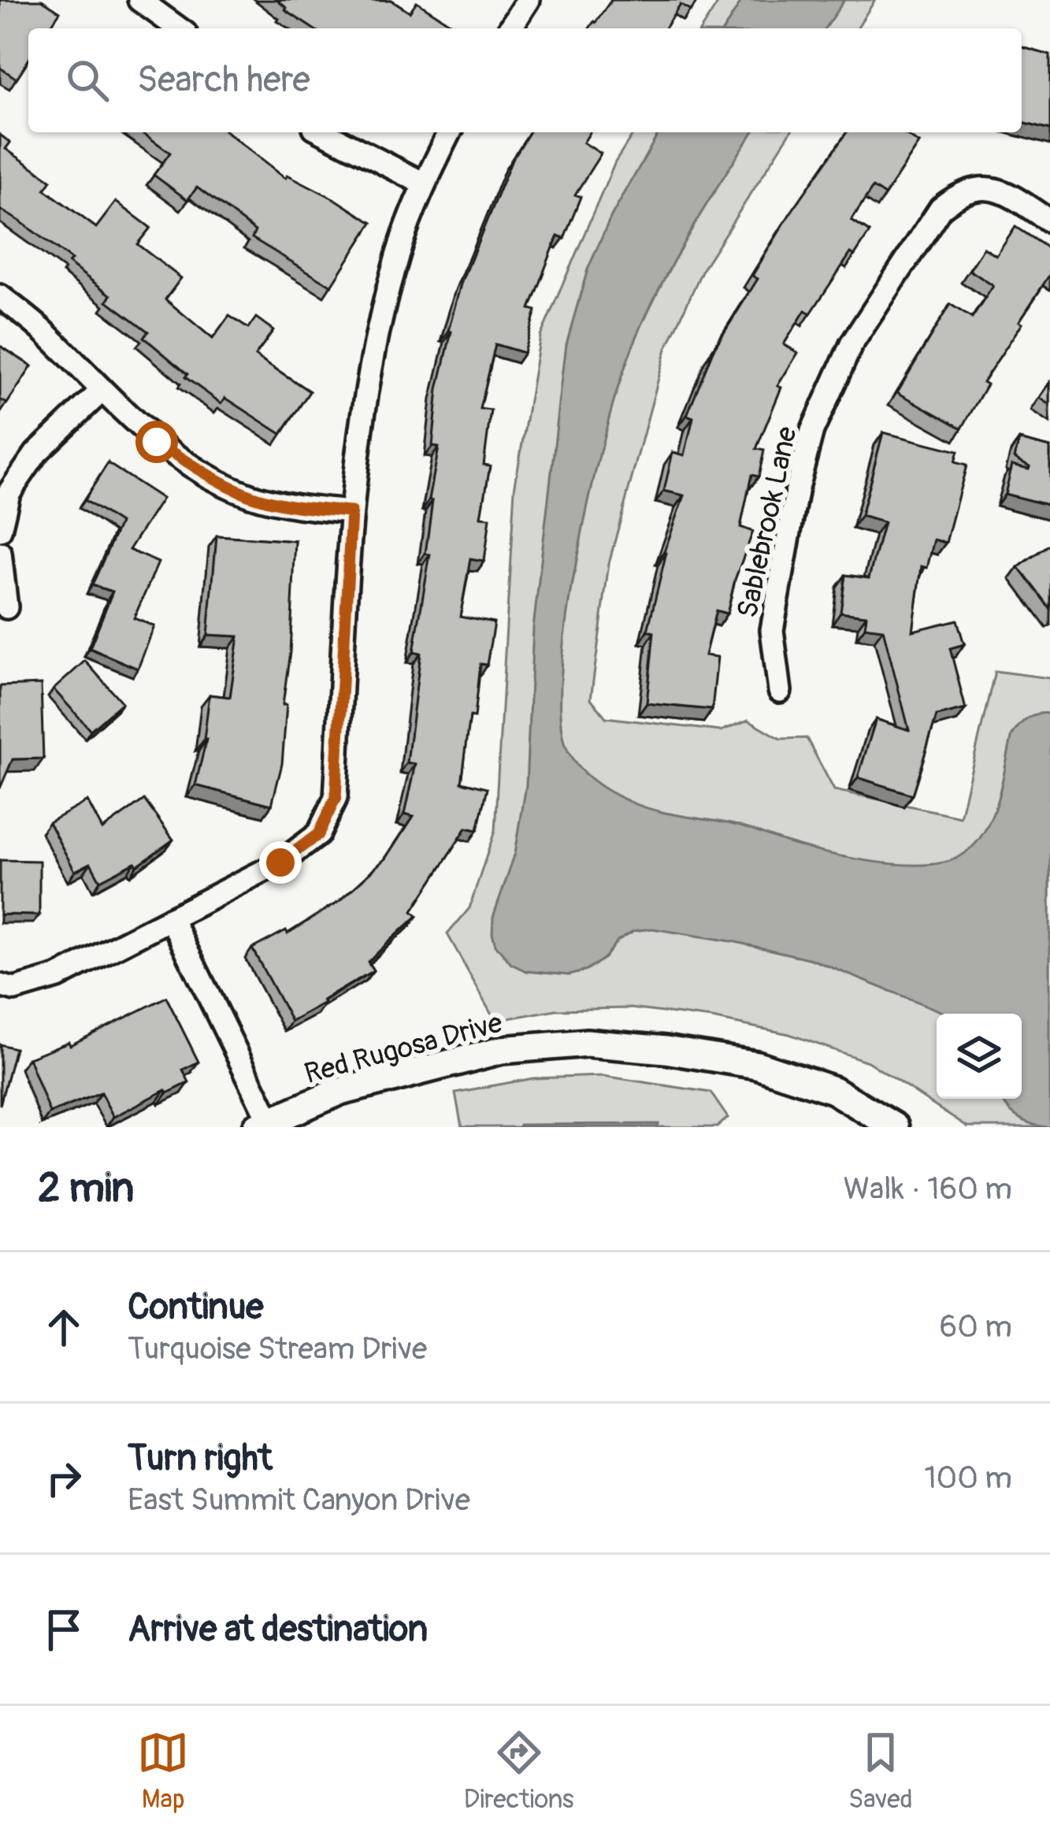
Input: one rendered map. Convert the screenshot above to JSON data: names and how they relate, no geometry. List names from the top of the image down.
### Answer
{
  "streets": {
    "street": ["Sablebrook Lane", "Red Rugosa Drive"]
  },
  "page": {
    "search": "Search here",
    "heading": ["2 min", "Walk · 160 m"],
    "list": [
      ["Continue", "Turquoise Stream Drive", "60 m"],
      ["Turn right", "East Summit Canyon Drive", "100 m"],
      "Arrive at destination"
    ],
    "nav": ["Map", "Directions", "Saved"]
  }
}
